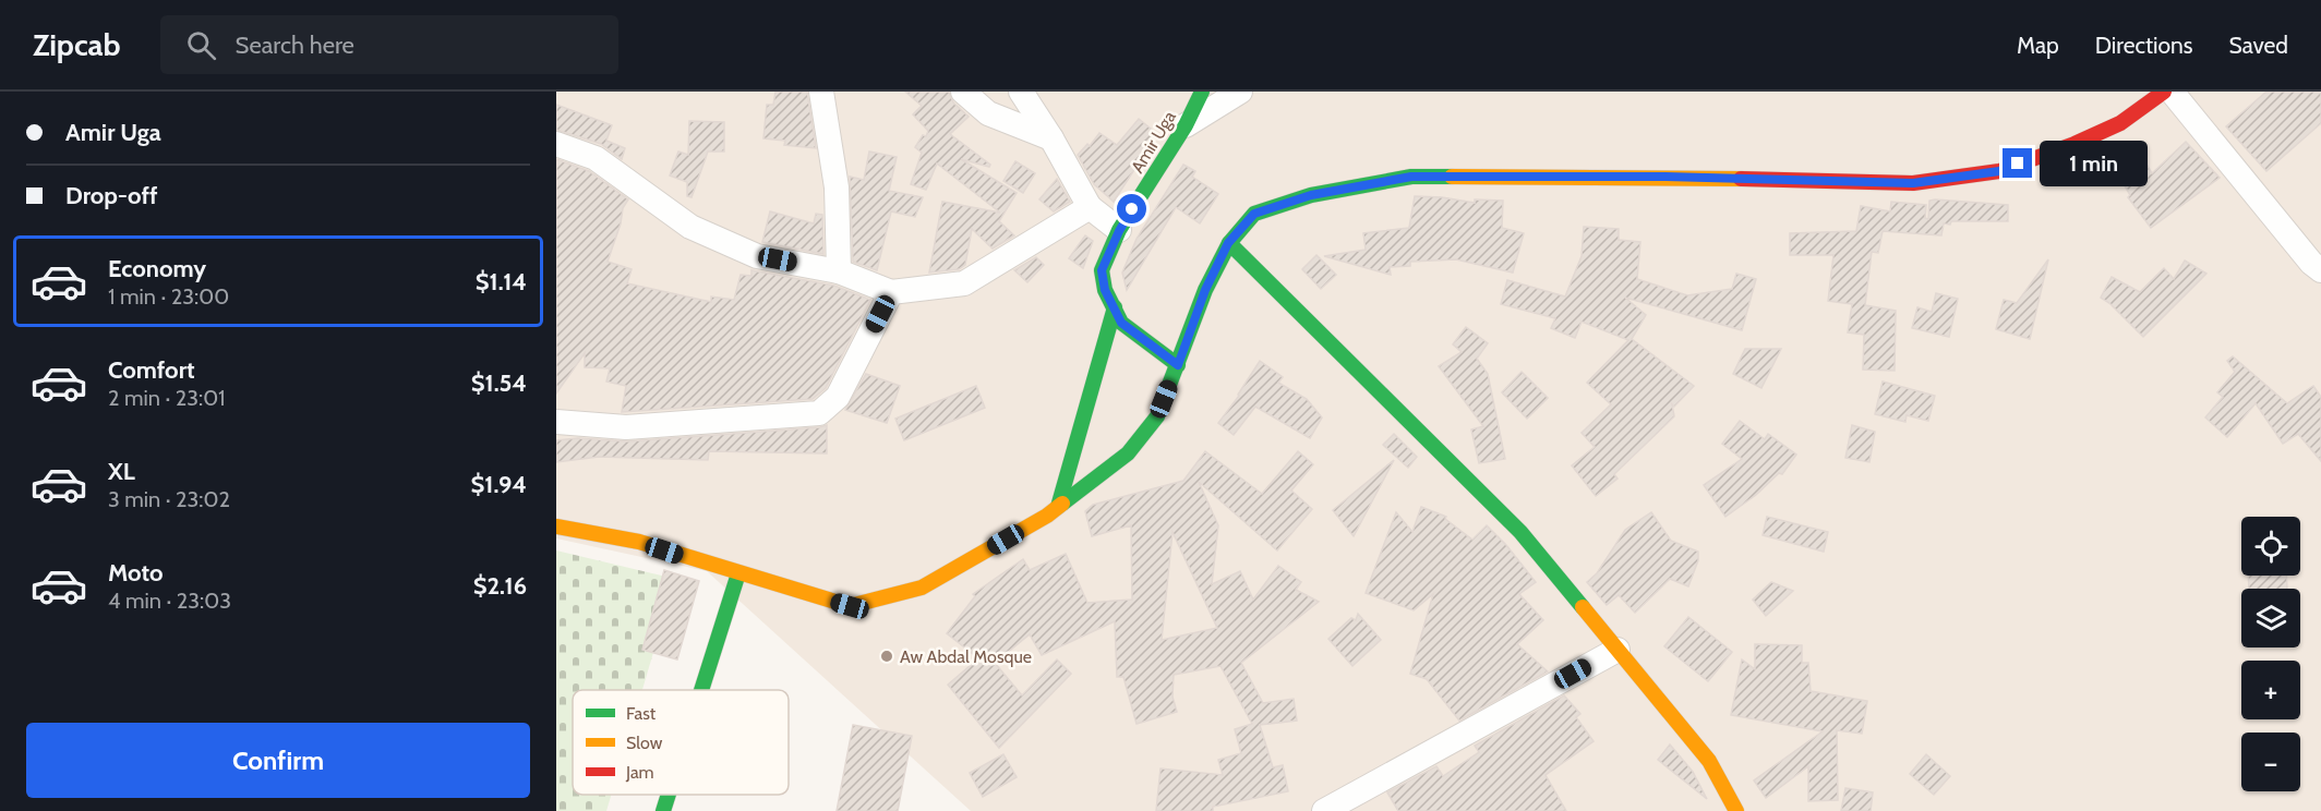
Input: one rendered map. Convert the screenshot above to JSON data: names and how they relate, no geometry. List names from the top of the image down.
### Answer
{
  "streets": {
    "street": ["Amir Uga"]
  },
  "places": ["Aw Abdal Mosque"],
  "legend": ["Fast", "Slow", "Jam"],
  "page": {
    "header": "Zipcab",
    "search": "Search here",
    "nav": ["Map", "Directions", "Saved"],
    "banner": ["Amir Uga", "Drop-off"],
    "bubble": "1 min",
    "list": [
      {
        "name": "Economy",
        "note": "1 min · 23:00",
        "value": "$1.14"
      },
      {
        "name": "Comfort",
        "note": "2 min · 23:01",
        "value": "$1.54"
      },
      {
        "name": "XL",
        "note": "3 min · 23:02",
        "value": "$1.94"
      },
      {
        "name": "Moto",
        "note": "4 min · 23:03",
        "value": "$2.16"
      }
    ],
    "map_buttons": ["+", "−"],
    "buttons": "Confirm"
  }
}
